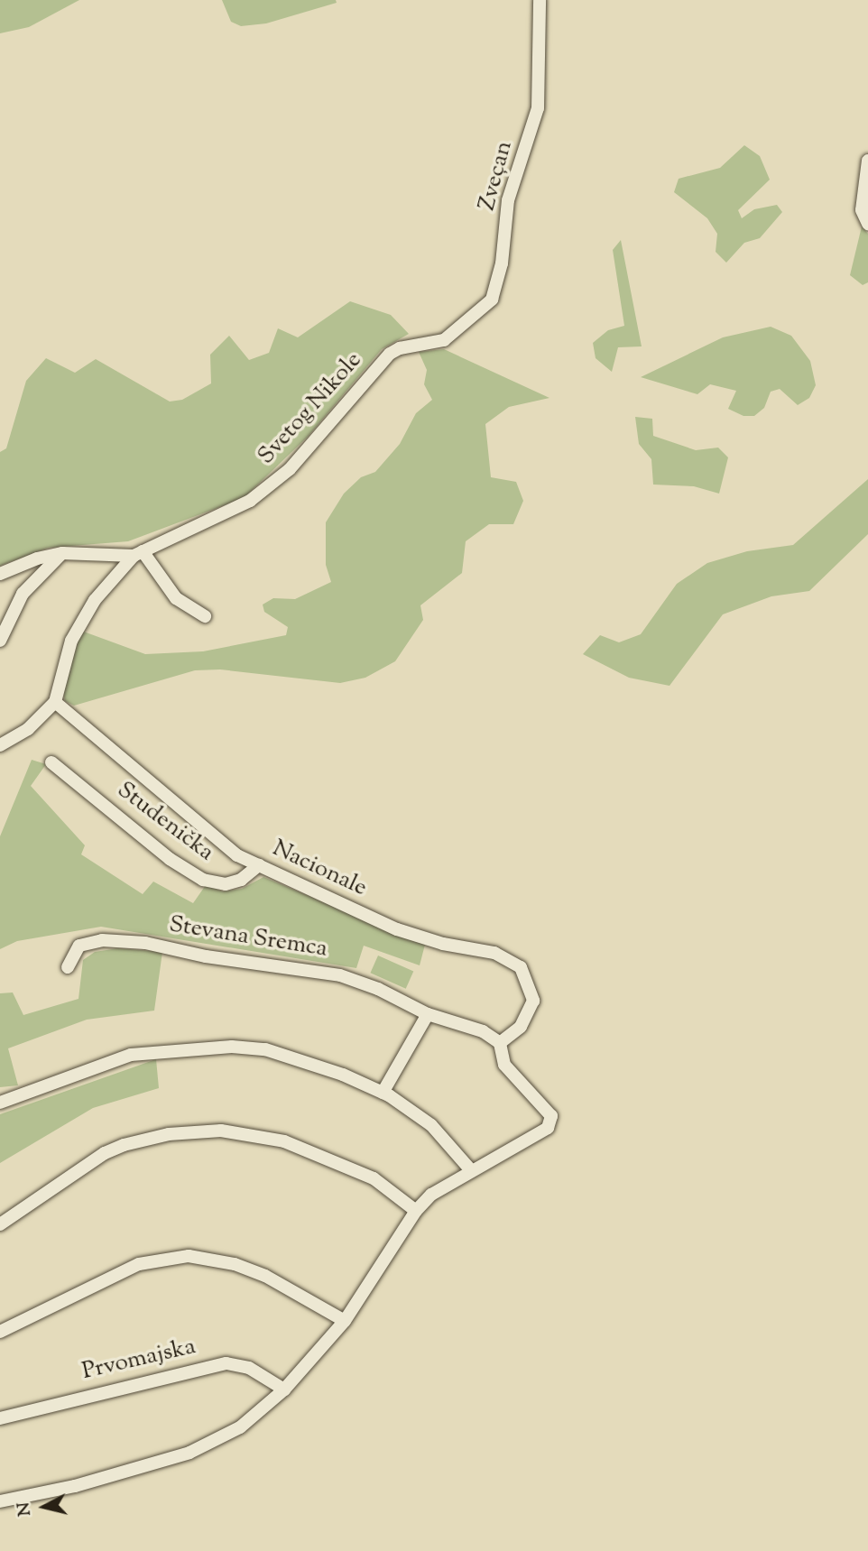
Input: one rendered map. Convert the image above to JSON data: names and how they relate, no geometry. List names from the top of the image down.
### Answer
{
  "streets": {
    "street": [
      "Zveçan",
      "Svetog Nikole",
      "Studenička",
      "Nacionale",
      "Stevana Sremca",
      "Prvomajska"
    ]
  },
  "crossings": [
    ["Zveçan", "Svetog Nikole"],
    ["Svetog Nikole", "Nacionale"],
    ["Studenička", "Nacionale"],
    ["Nacionale", "Stevana Sremca"]
  ],
  "north": "left"
}
